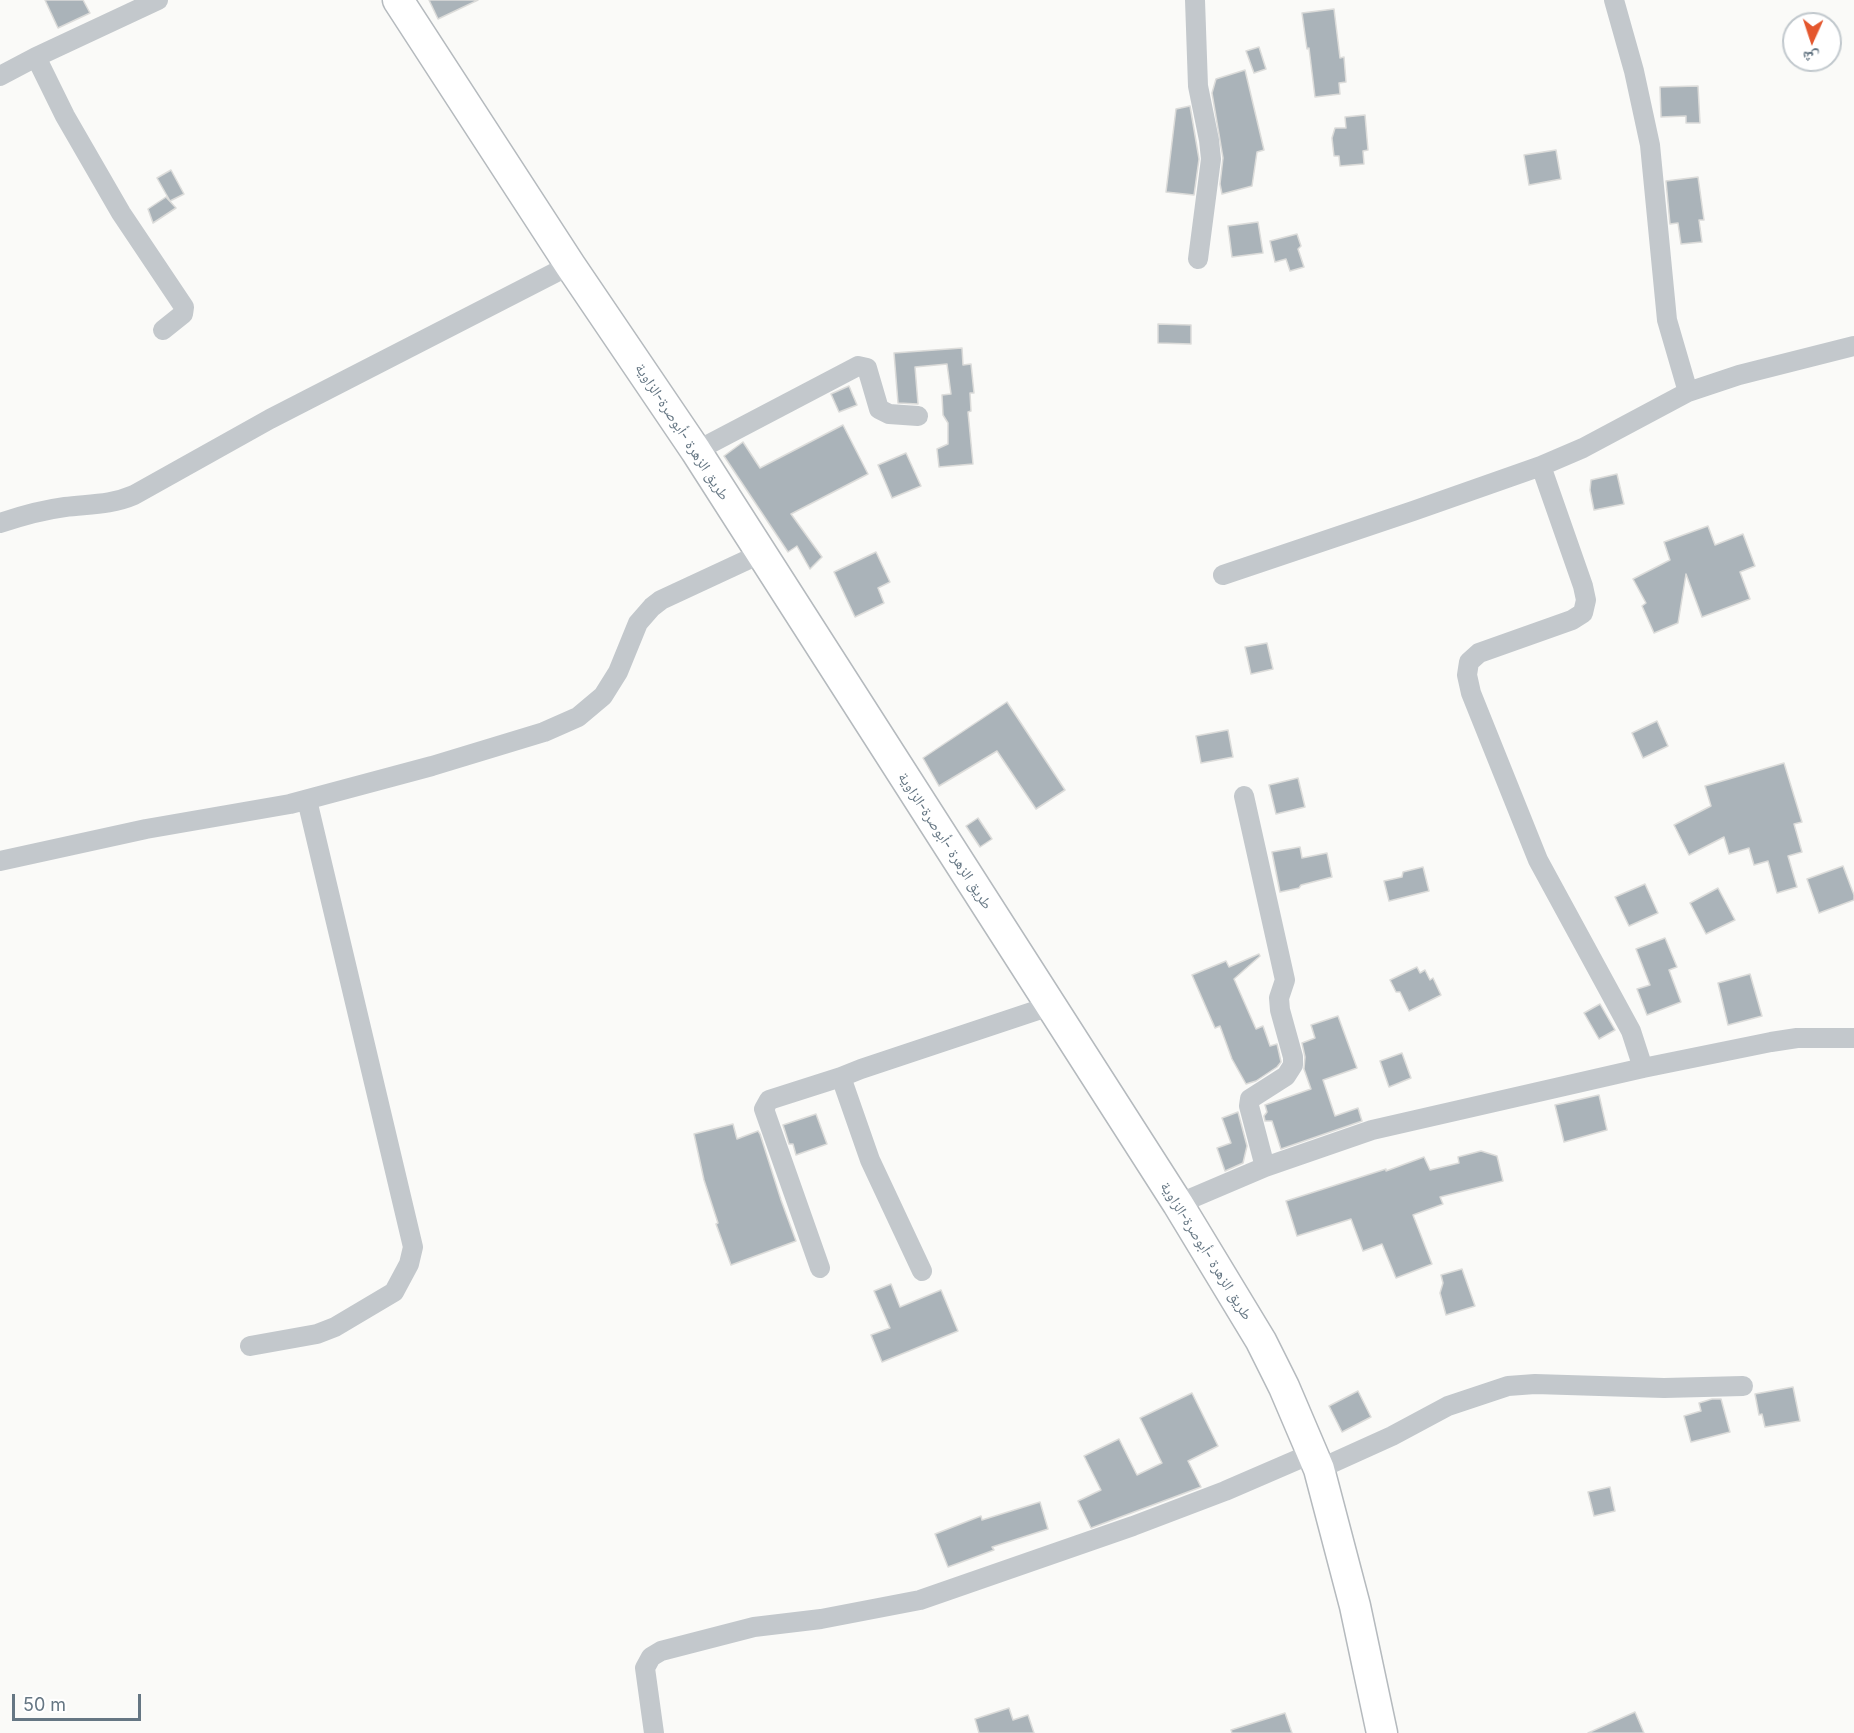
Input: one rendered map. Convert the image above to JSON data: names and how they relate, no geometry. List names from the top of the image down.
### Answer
{
  "streets": {
    "main road": ["طريق الزهرة -أبوصرة-الزاوية"]
  },
  "scale_bar": "50 m",
  "north": "bottom"
}
